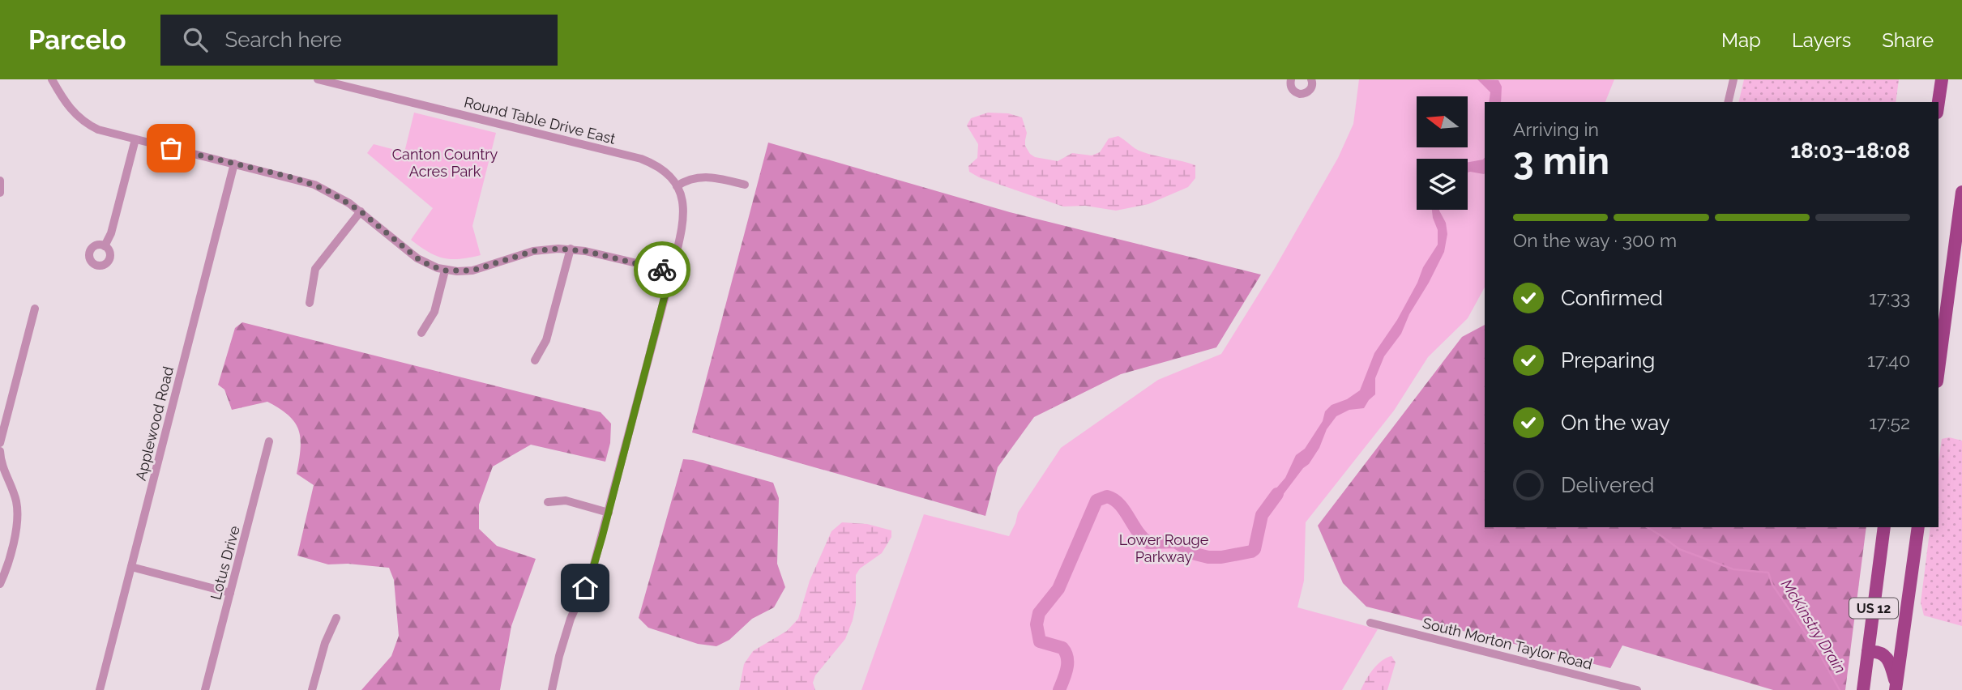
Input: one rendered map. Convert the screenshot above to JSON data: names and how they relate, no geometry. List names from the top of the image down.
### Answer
{
  "streets": {
    "main road": ["US 12"],
    "street": [
      "Round Table Drive East",
      "Applewood Road",
      "Lotus Drive",
      "South Morton Taylor Road"
    ]
  },
  "water": ["McKinstry Drain"],
  "parks": ["Canton Country Acres Park", "Lower Rouge Parkway"],
  "north": "left",
  "page": {
    "header": "Parcelo",
    "search": "Search here",
    "nav": ["Map", "Layers", "Share"],
    "heading": ["3 min", "Arriving in", "18:03–18:08"],
    "bar": "On the way · 300 m",
    "list": [
      ["Confirmed", "17:33"],
      ["Preparing", "17:40"],
      ["On the way", "17:52"],
      "Delivered"
    ]
  }
}
